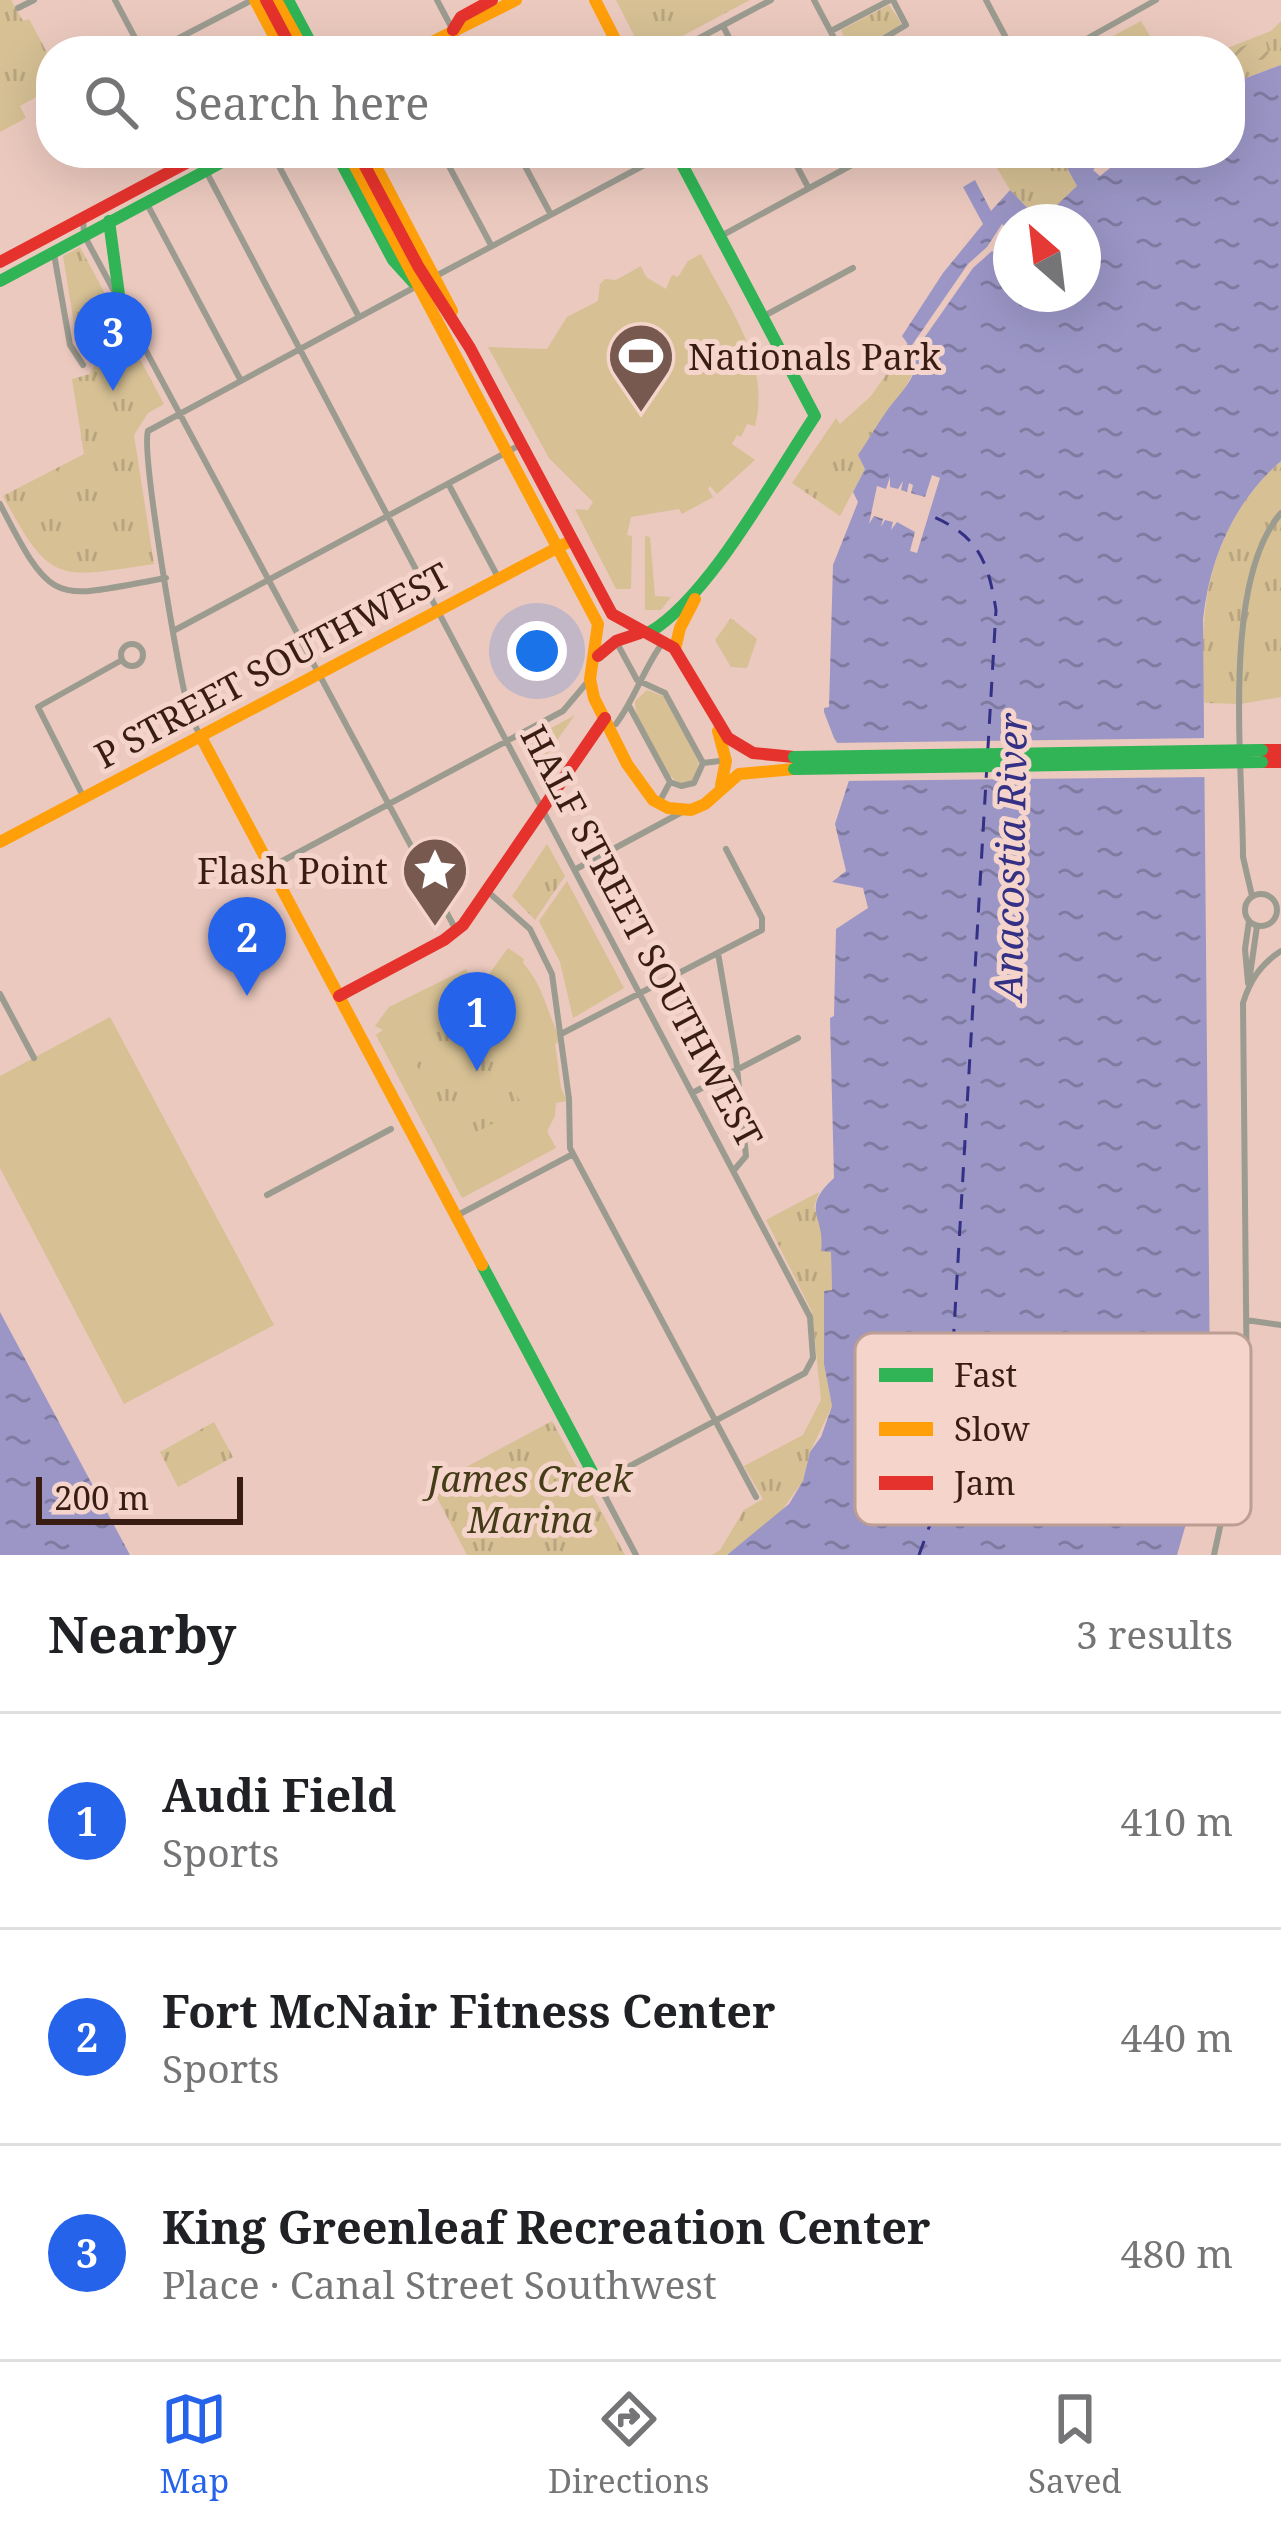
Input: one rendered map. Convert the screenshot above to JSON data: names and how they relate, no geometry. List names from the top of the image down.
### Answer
{
  "streets": {
    "main road": ["P STREET SOUTHWEST"],
    "street": ["HALF STREET SOUTHWEST"]
  },
  "crossings": [
    ["P STREET SOUTHWEST", "HALF STREET SOUTHWEST"]
  ],
  "water": ["Anacostia River"],
  "parks": ["James Creek Marina"],
  "places": {
    "sports": ["Nationals Park"],
    "place": ["Flash Point"]
  },
  "legend": ["Fast", "Slow", "Jam"],
  "scale_bar": "200 m",
  "north": "top left",
  "page": {
    "search": "Search here",
    "pins": ["3", "2", "1"],
    "scale": "200 m",
    "heading": ["Nearby", "3 results"],
    "list": [
      {
        "mark": "1",
        "name": "Audi Field",
        "note": "Sports",
        "value": "410 m"
      },
      {
        "mark": "2",
        "name": "Fort McNair Fitness Center",
        "note": "Sports",
        "value": "440 m"
      },
      {
        "mark": "3",
        "name": "King Greenleaf Recreation Center",
        "note": "Place · Canal Street Southwest",
        "value": "480 m"
      }
    ],
    "nav": ["Map", "Directions", "Saved"]
  }
}
